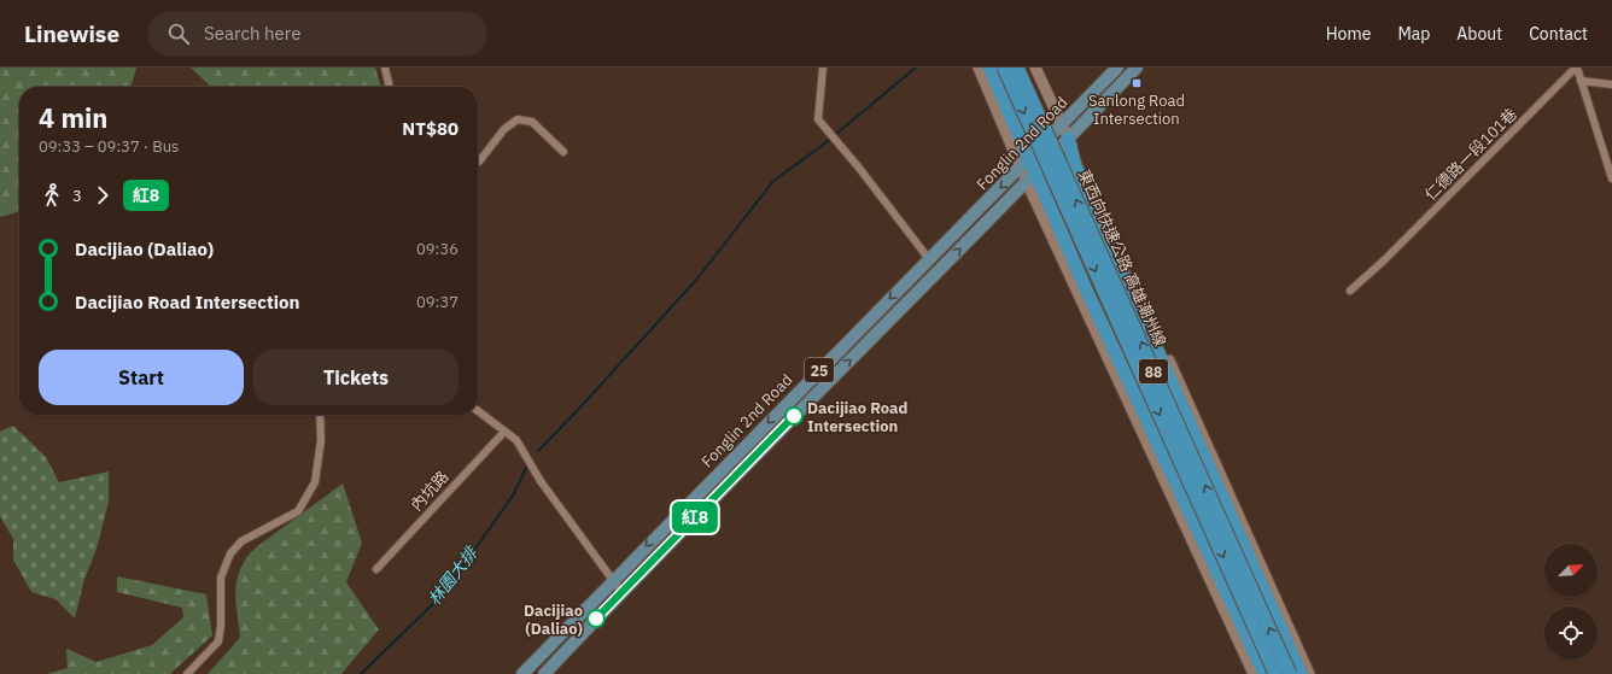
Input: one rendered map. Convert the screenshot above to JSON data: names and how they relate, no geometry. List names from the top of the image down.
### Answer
{
  "streets": {
    "highway": ["東西向快速公路 高雄潮州線", "88"],
    "main road": ["Fonglin 2nd Road", "25"],
    "street": ["仁德路一段101巷", "內坑路"]
  },
  "water": ["林園大排"],
  "places": {
    "transit": ["Sanlong Road Intersection"],
    "other": ["Dacijiao Road Intersection", "Dacijiao (Daliao)"]
  },
  "lines": ["bus line 紅8"],
  "north": "top right",
  "page": {
    "header": "Linewise",
    "search": "Search here",
    "nav": [
      "Home",
      "Map",
      "About",
      "Contact"
    ],
    "on_map": "紅8",
    "heading": ["4 min", "09:33 – 09:37 · Bus", "NT$80"],
    "legs": ["3", "紅8"],
    "list": [
      {
        "name": "Dacijiao (Daliao)",
        "value": "09:36"
      },
      {
        "name": "Dacijiao Road Intersection",
        "value": "09:37"
      }
    ],
    "buttons": ["Start", "Tickets"]
  }
}
